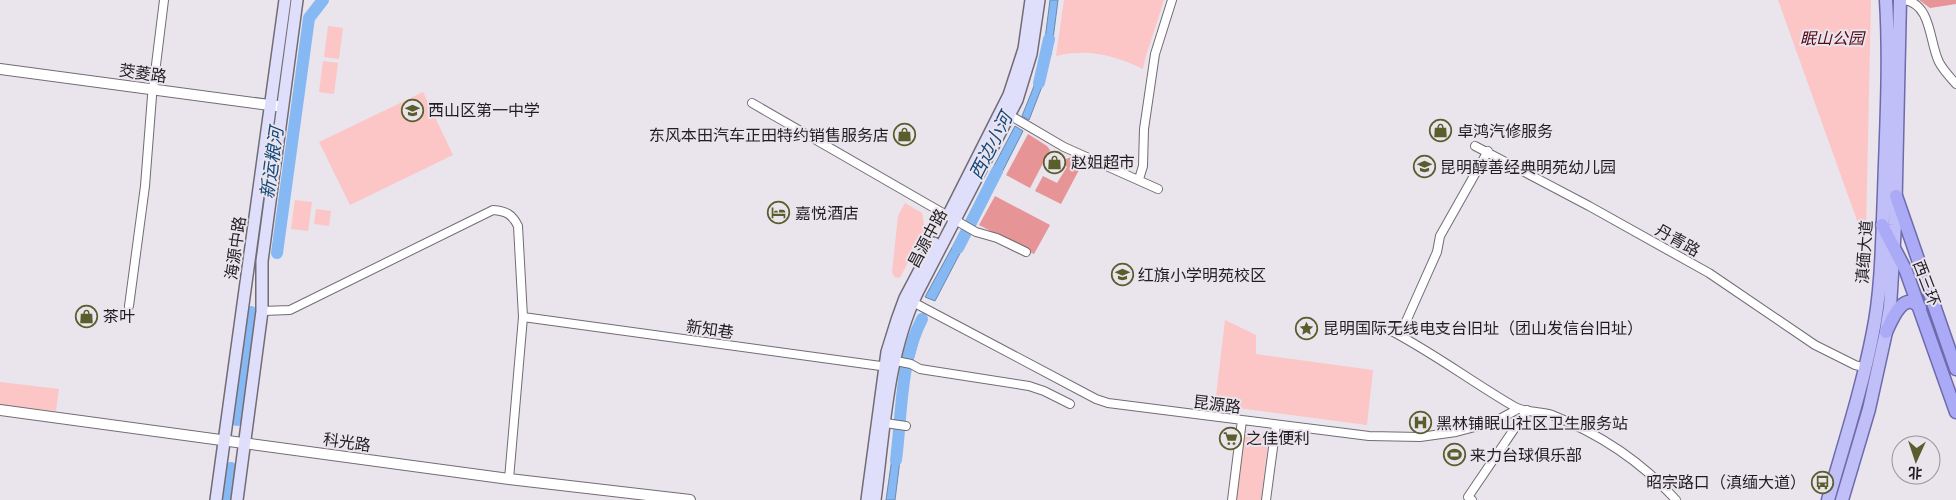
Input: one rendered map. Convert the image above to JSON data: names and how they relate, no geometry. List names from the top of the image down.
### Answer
{
  "streets": {
    "highway": ["西三环"],
    "main road": ["昌源中路", "海源中路", "滇缅大道"],
    "street": [
      "茭菱路",
      "丹青路",
      "新知巷",
      "昆源路",
      "科光路"
    ]
  },
  "crossings": [
    ["茭菱路", "海源中路"],
    ["昌源中路", "新知巷"],
    ["昌源中路", "昆源路"],
    ["丹青路", "滇缅大道"],
    ["海源中路", "科光路"],
    ["滇缅大道", "西三环"]
  ],
  "water": ["西边小河", "新运粮河"],
  "parks": ["眠山公园"],
  "places": {
    "school or university": ["西山区第一中学", "昆明醇善经典明苑幼儿园", "红旗小学明苑校区"],
    "shop": [
      "卓鸿汽修服务",
      "东风本田汽车正田特约销售服务店",
      "赵姐超市",
      "茶叶"
    ],
    "hotel": ["嘉悦酒店"],
    "place": ["昆明国际无线电支台旧址（团山发信台旧址）"],
    "hospital": ["黑林铺眠山社区卫生服务站"],
    "supermarket": ["之佳便利"],
    "sports": ["来力台球俱乐部"],
    "bus stop": ["昭宗路口（滇缅大道）"]
  },
  "north": "bottom"
}
